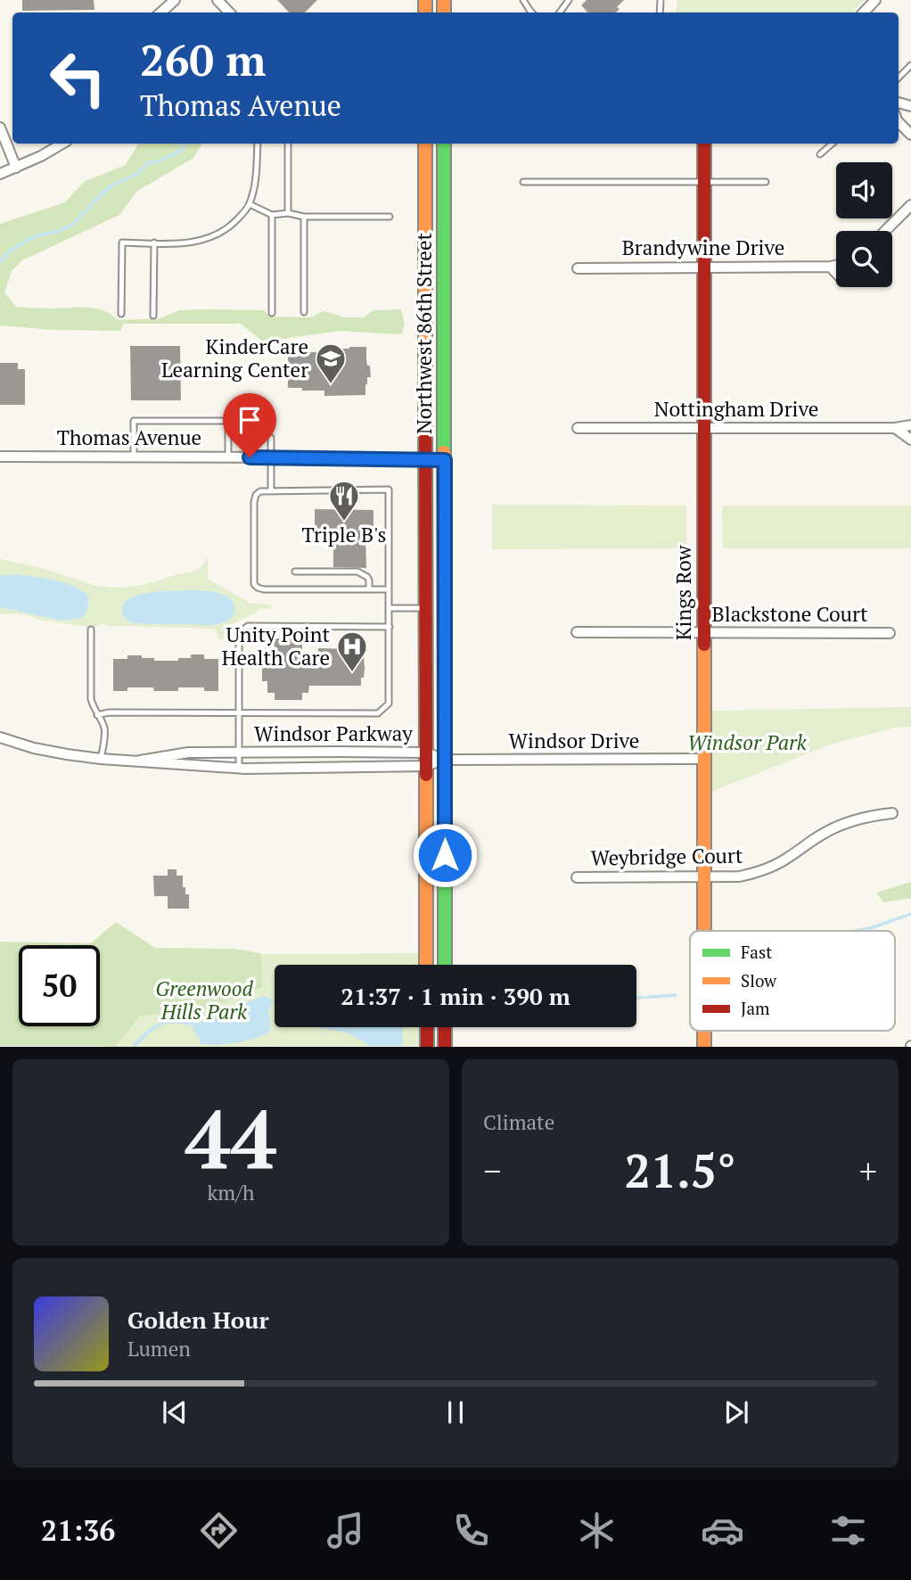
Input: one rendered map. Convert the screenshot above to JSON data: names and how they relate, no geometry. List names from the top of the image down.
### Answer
{
  "streets": {
    "main road": ["Northwest 86th Street", "Kings Row"],
    "street": [
      "Brandywine Drive",
      "Nottingham Drive",
      "Thomas Avenue",
      "Blackstone Court",
      "Windsor Parkway",
      "Windsor Drive",
      "Weybridge Court"
    ]
  },
  "crossings": [
    ["Brandywine Drive", "Kings Row"],
    ["Northwest 86th Street", "Thomas Avenue"],
    ["Northwest 86th Street", "Windsor Parkway"],
    ["Northwest 86th Street", "Windsor Drive"],
    ["Nottingham Drive", "Kings Row"],
    ["Kings Row", "Blackstone Court"],
    ["Kings Row", "Windsor Drive"],
    ["Kings Row", "Weybridge Court"],
    ["Windsor Parkway", "Windsor Drive"]
  ],
  "parks": ["Windsor Park", "Greenwood Hills Park"],
  "places": {
    "school or university": ["KinderCare Learning Center"],
    "restaurant": ["Triple B's"],
    "hospital": ["Unity Point Health Care"]
  },
  "legend": ["Fast", "Slow", "Jam"],
  "page": {
    "turn": ["260 m", "Thomas Avenue"],
    "limit": "50",
    "trip": "21:37 · 1 min · 390 m",
    "tile": [
      ["44", "km/h"],
      "Climate"
    ],
    "heat": ["−", "21.5°", "+"],
    "song": ["Golden Hour", "Lumen"],
    "tabs": "21:36"
  }
}
